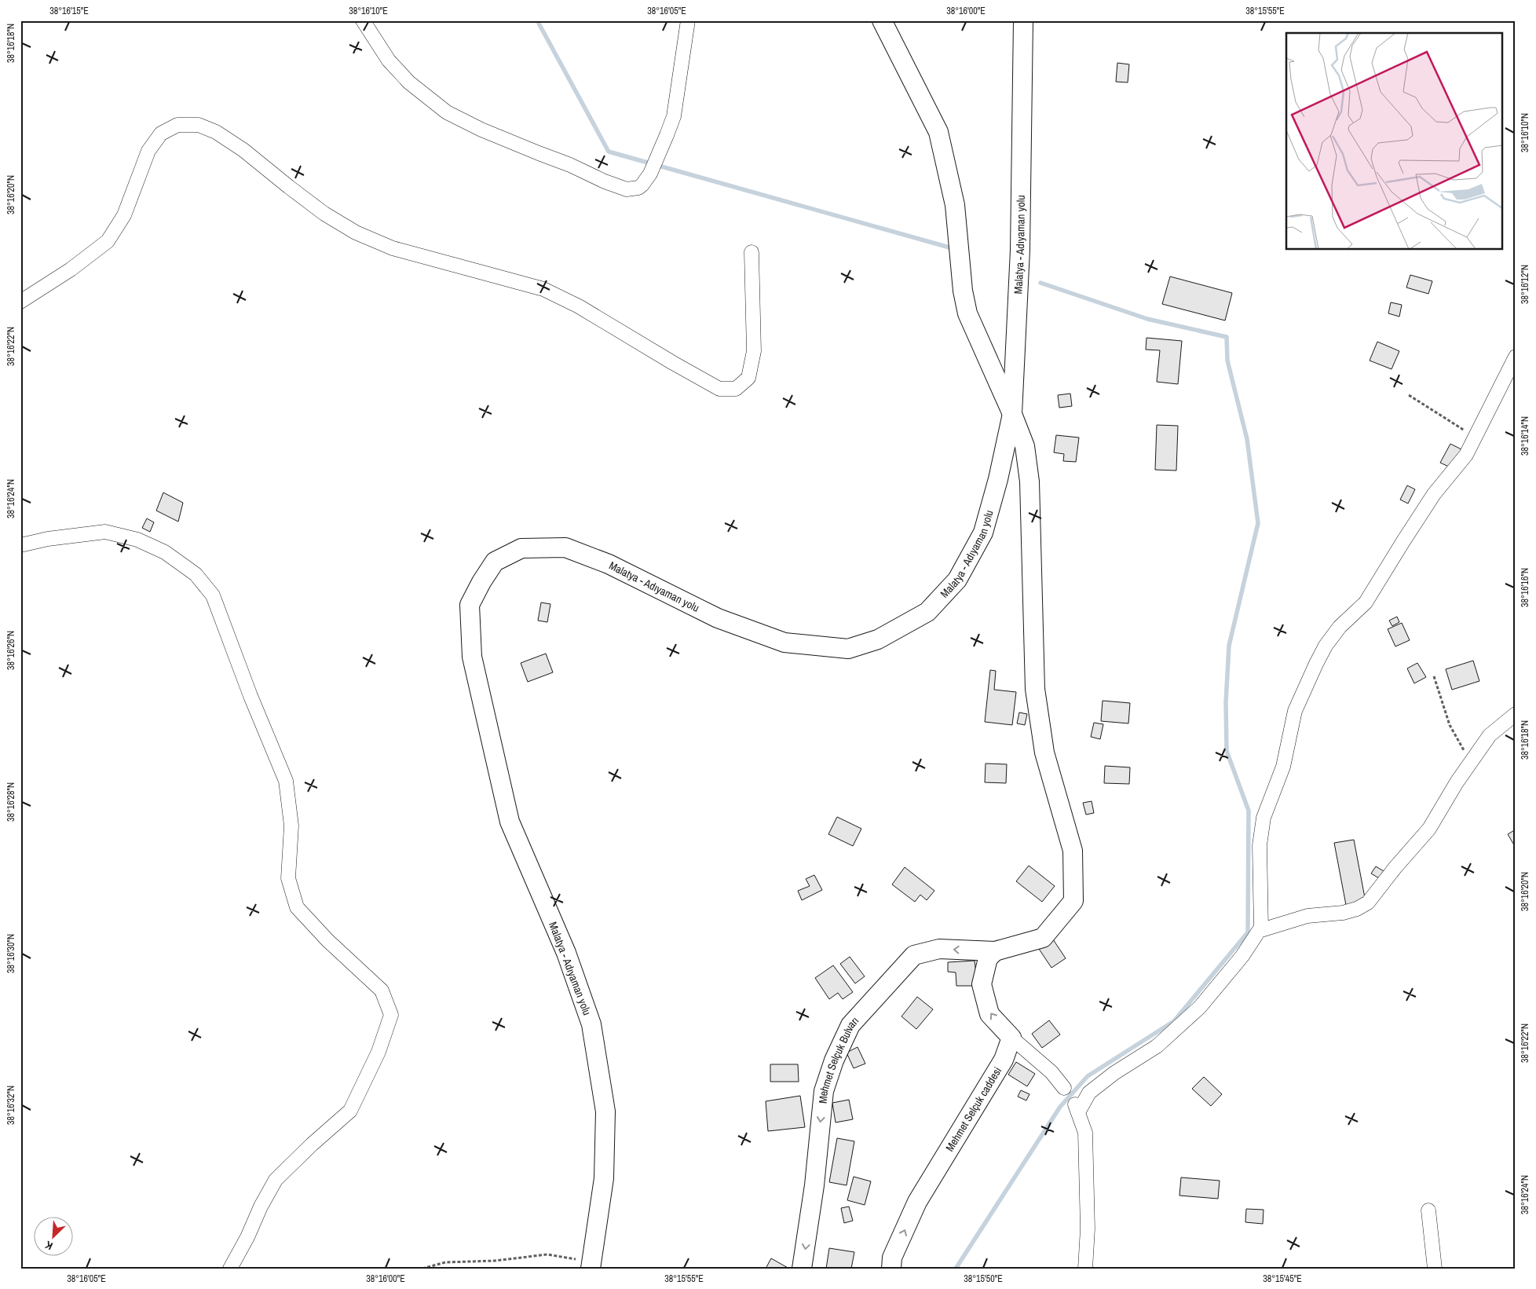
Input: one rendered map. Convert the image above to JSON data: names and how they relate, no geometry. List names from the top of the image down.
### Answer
{
  "streets": {
    "main road": ["Malatya - Adıyaman yolu", "Mehmet Selçuk Bulvarı", "Mehmet Selçuk caddesi"]
  },
  "crossings": [
    ["Malatya - Adıyaman yolu", "Mehmet Selçuk Bulvarı"]
  ],
  "one_way": ["Mehmet Selçuk caddesi"],
  "north": "bottom left",
  "coordinates": [
    "38°16'15\"E",
    "38°16'10\"E",
    "38°16'05\"E",
    "38°16'00\"E",
    "38°15'55\"E",
    "38°16'18\"N",
    "38°16'10\"N",
    "38°16'20\"N",
    "38°16'12\"N",
    "38°16'22\"N",
    "38°16'14\"N",
    "38°16'24\"N",
    "38°16'16\"N",
    "38°16'26\"N",
    "38°16'28\"N",
    "38°16'30\"N",
    "38°16'32\"N",
    "38°15'50\"E",
    "38°15'45\"E"
  ]
}
